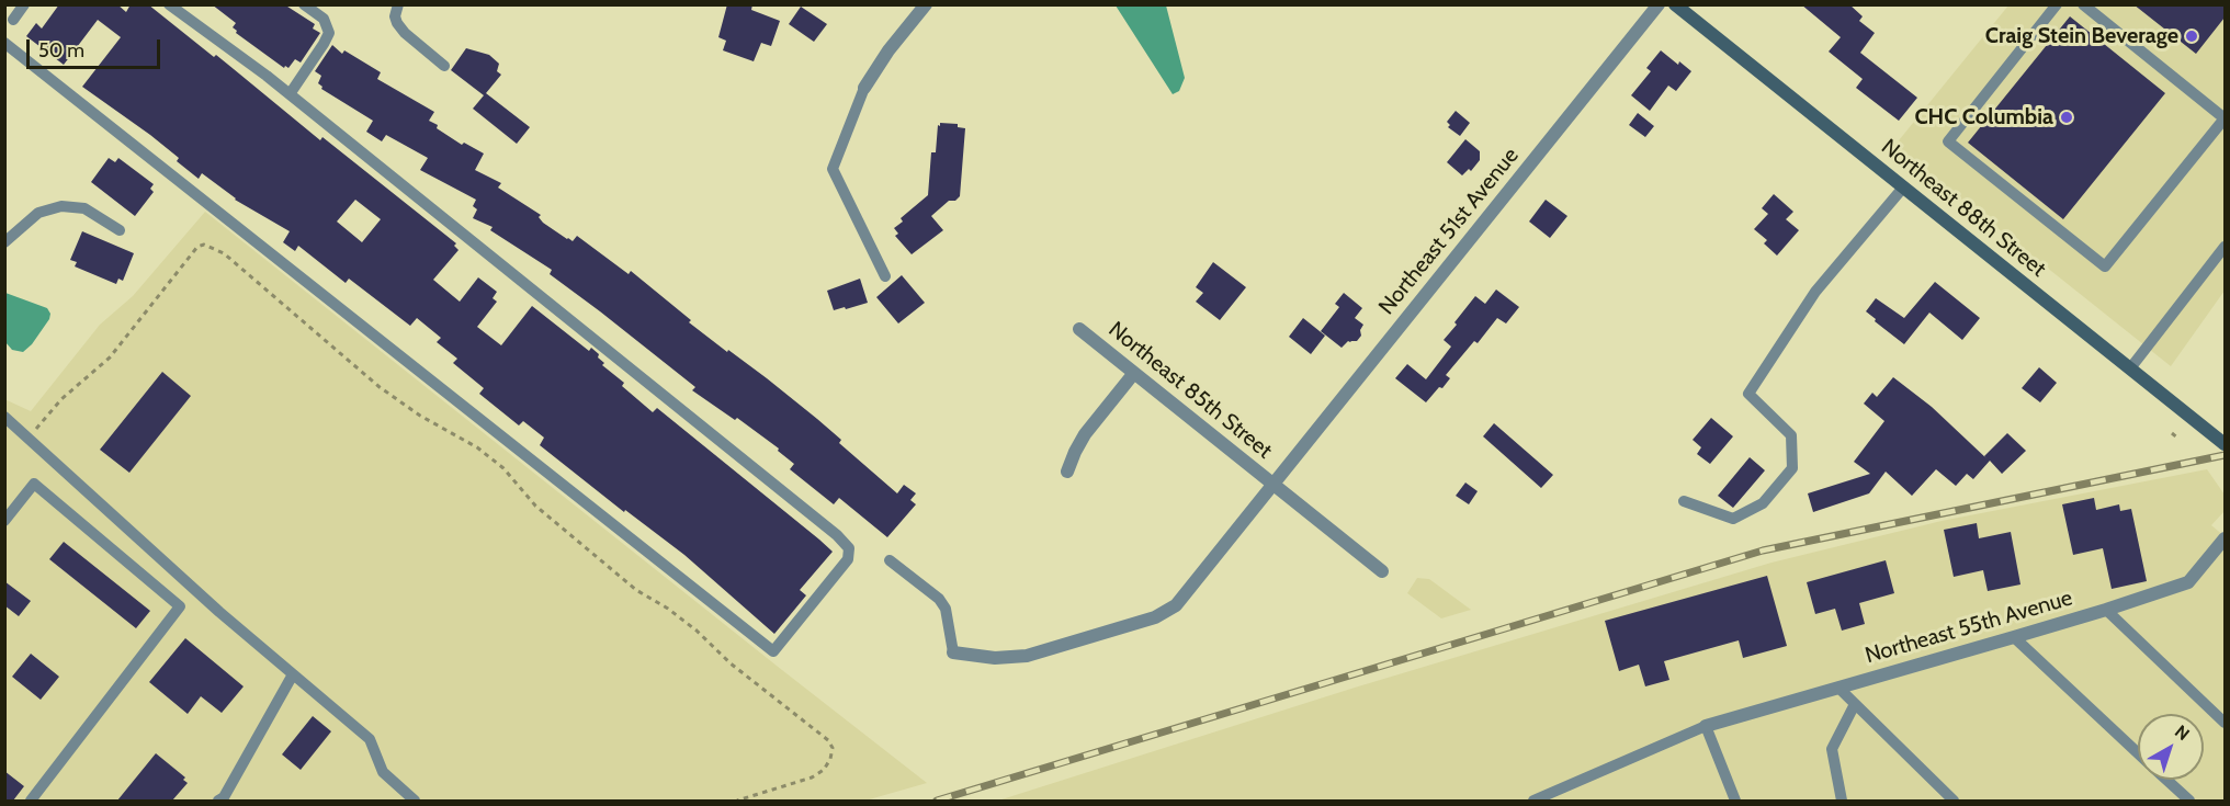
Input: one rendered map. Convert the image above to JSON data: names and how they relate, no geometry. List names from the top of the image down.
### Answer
{
  "streets": {
    "main road": ["Northeast 88th Street"],
    "street": ["Northeast 51st Avenue", "Northeast 85th Street", "Northeast 55th Avenue"]
  },
  "crossings": [
    ["Northeast 51st Avenue", "Northeast 85th Street"]
  ],
  "places": ["Craig Stein Beverage", "CHC Columbia"],
  "scale_bar": "50 m",
  "north": "top right"
}
